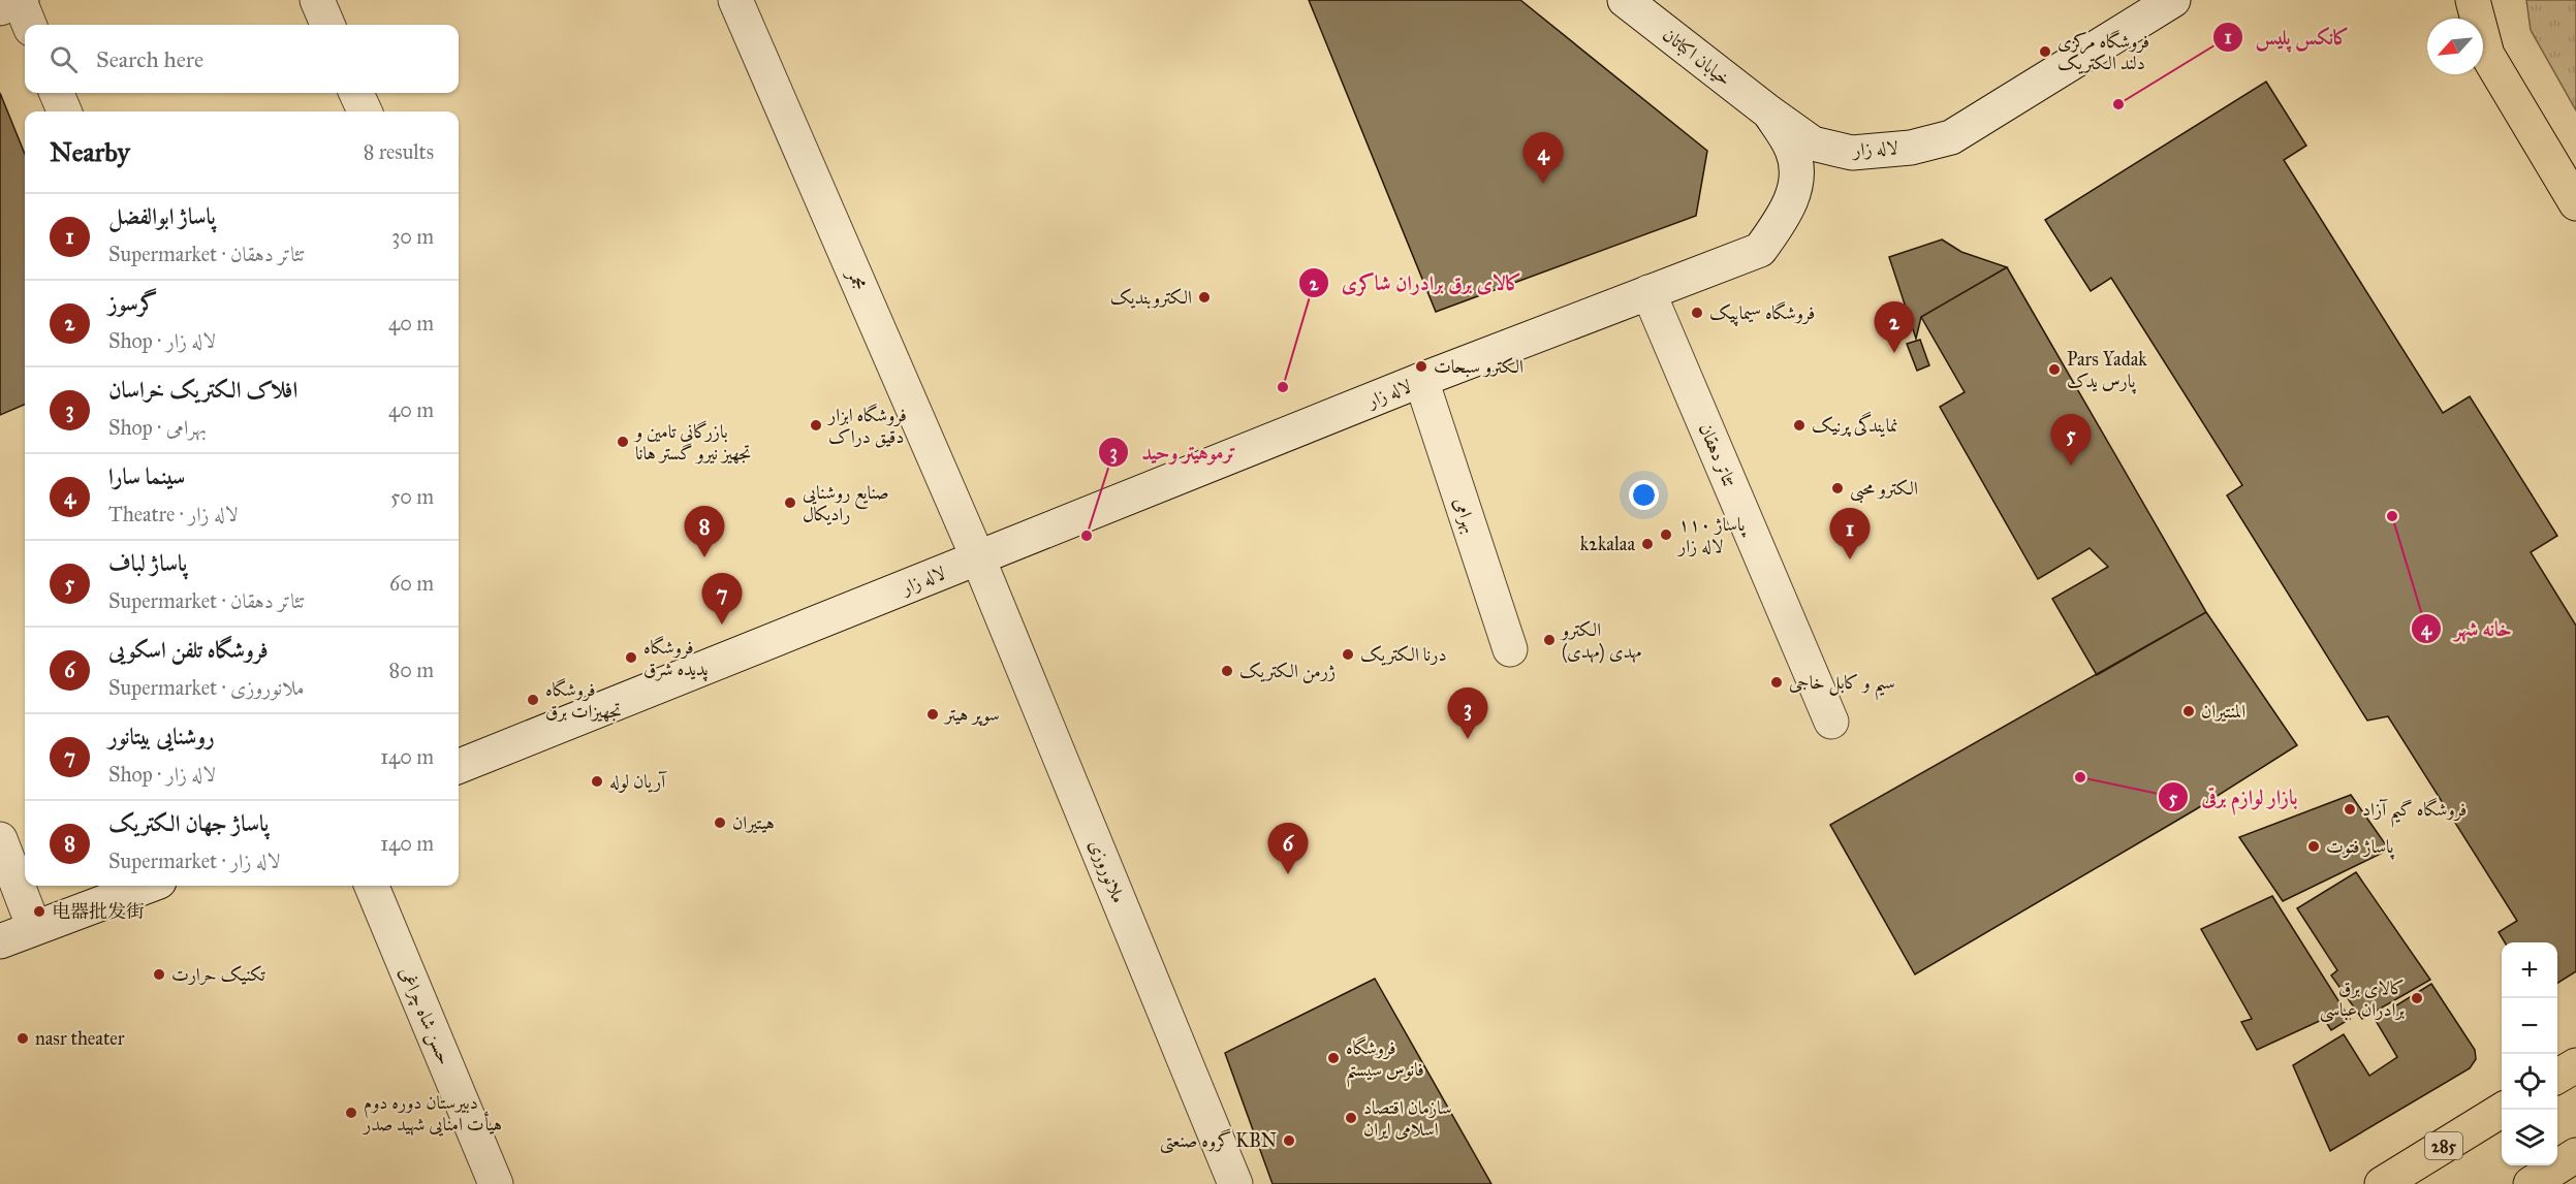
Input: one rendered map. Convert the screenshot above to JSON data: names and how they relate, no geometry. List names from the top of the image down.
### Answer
{
  "streets": {
    "main road": ["285"],
    "street": [
      "خیابان اکباتان",
      "لاله زار",
      "مجمر",
      "تئاتر دهقان",
      "بهرامی",
      "ملانوروزی",
      "حسن شاه چراغی"
    ]
  },
  "crossings": [
    ["خیابان اکباتان", "لاله زار"],
    ["لاله زار", "مجمر"],
    ["لاله زار", "تئاتر دهقان"],
    ["لاله زار", "بهرامی"],
    ["لاله زار", "ملانوروزی"],
    ["مجمر", "ملانوروزی"]
  ],
  "places": [
    "فروشگاه مرکزی دلند الکتریک",
    "کانکس پلیس",
    "الکتروبندیک",
    "فروشگاه سیماپیک",
    "الکترو سبحات",
    "Pars Yadak پارس یدک",
    "کالای برق برادران شاکری",
    "فروشگاه ابزار دقیق دراک",
    "نمایندگی پرنیک",
    "بازرگانی تامین و تجهیز نیرو گستر هانا",
    "الکترو محبی",
    "صنایع روشنایی رادیکال",
    "خانه شهر",
    "پاساژ ۱۱۰ لاله زار",
    "ترموهیتر وحید",
    "k2kalaa",
    "الکترو مهدی (مهدی)",
    "درنا الکتریک",
    "فروشگاه پدیده شرق",
    "ژرمن الکتریک",
    "سیم و کابل خاجی",
    "فروشگاه تجهیزات برق",
    "المنتیران",
    "سوپر هیتر",
    "بازار لوازم برقی",
    "آریان لوله",
    "فروشگاه گیم آزاد",
    "هیتیران",
    "پاساژ فتوت",
    "电器批发街",
    "تکنیک حرارت",
    "کالاى برق برادران عباسى",
    "nasr theater",
    "فروشگاه فانوس سیستم",
    "دبیرستان دوره دوم هیأت امنایی شهید صدر",
    "سازمان اقتصاد اسلامی ایران",
    "گروه صنعتی KBN"
  ],
  "north": "bottom left",
  "page": {
    "search": "Search here",
    "heading": ["Nearby", "8 results"],
    "pins": [
      "4",
      "2",
      "5",
      "8",
      "1",
      "7",
      "3",
      "6"
    ],
    "list": [
      {
        "mark": "1",
        "name": "پاساژ ابوالفضل",
        "note": "Supermarket · تئاتر دهقان",
        "value": "30 m"
      },
      {
        "mark": "2",
        "name": "گرسوز",
        "note": "Shop · لاله زار",
        "value": "40 m"
      },
      {
        "mark": "3",
        "name": "افلاک الکتریک خراسان",
        "note": "Shop · بهرامی",
        "value": "40 m"
      },
      {
        "mark": "4",
        "name": "سینما سارا",
        "note": "Theatre · لاله زار",
        "value": "50 m"
      },
      {
        "mark": "5",
        "name": "پاساژ لباف",
        "note": "Supermarket · تئاتر دهقان",
        "value": "60 m"
      },
      {
        "mark": "6",
        "name": "فروشگاه تلفن اسکویی",
        "note": "Supermarket · ملانوروزی",
        "value": "80 m"
      },
      {
        "mark": "7",
        "name": "روشنایی بیتانور",
        "note": "Shop · لاله زار",
        "value": "140 m"
      },
      {
        "mark": "8",
        "name": "پاساژ جهان الکتریک",
        "note": "Supermarket · لاله زار",
        "value": "140 m"
      }
    ],
    "map_buttons": ["+", "−"]
  }
}
